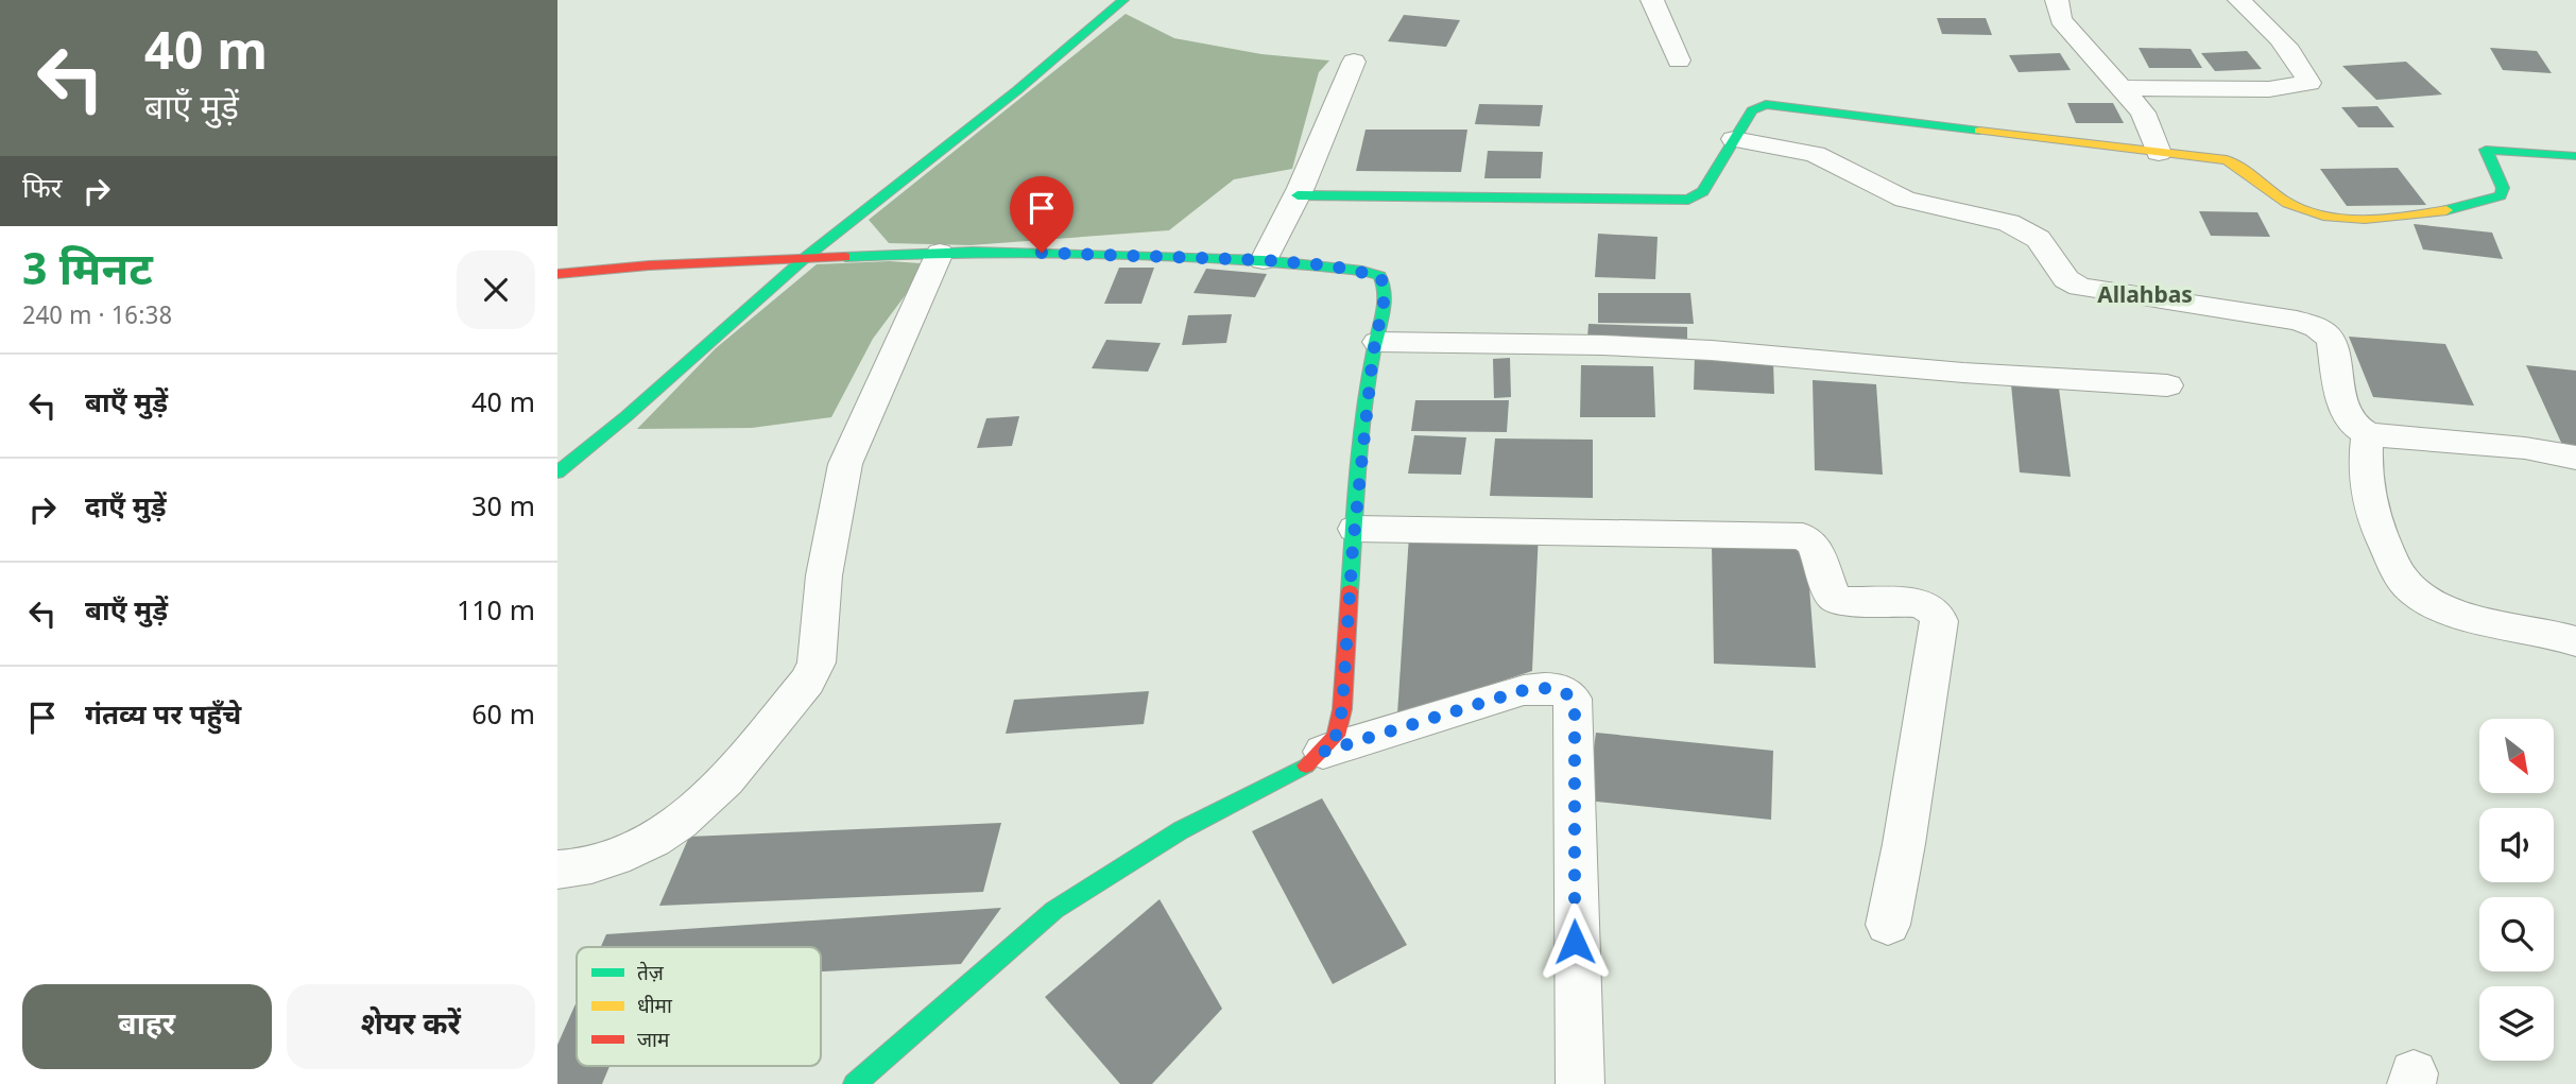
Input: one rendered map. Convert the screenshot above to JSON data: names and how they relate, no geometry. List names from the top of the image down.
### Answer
{
  "districts": ["Allahbas"],
  "legend": ["तेज़", "धीमा", "जाम"],
  "north": "bottom right",
  "page": {
    "turn": ["40 m", "बाएँ मुड़ें"],
    "then": "फिर",
    "heading": ["3 मिनट", "240 m · 16:38"],
    "list": [
      {
        "name": "बाएँ मुड़ें",
        "value": "40 m"
      },
      {
        "name": "दाएँ मुड़ें",
        "value": "30 m"
      },
      {
        "name": "बाएँ मुड़ें",
        "value": "110 m"
      },
      {
        "name": "गंतव्य पर पहुँचे",
        "value": "60 m"
      }
    ],
    "buttons": ["बाहर", "शेयर करें"]
  }
}
